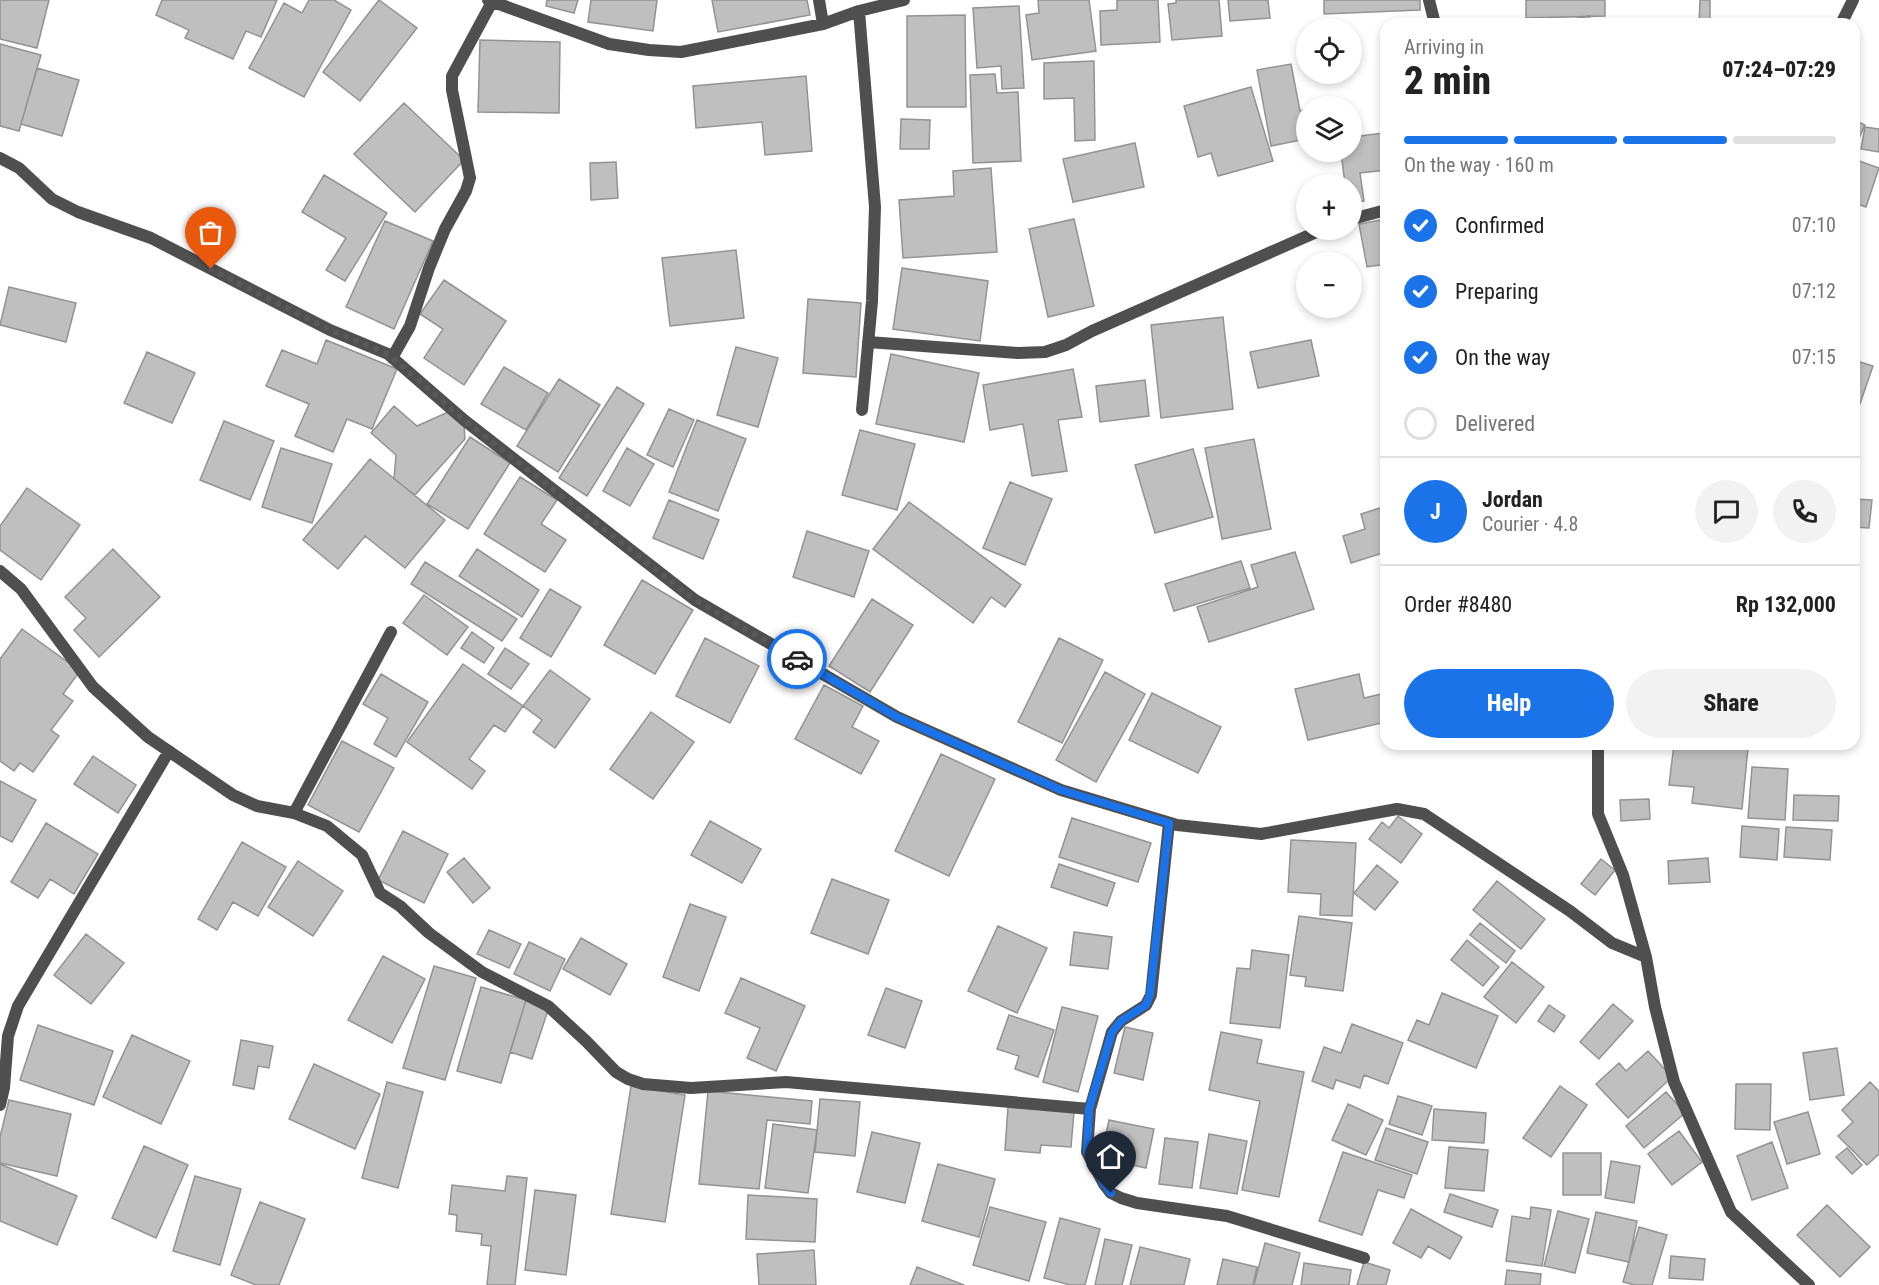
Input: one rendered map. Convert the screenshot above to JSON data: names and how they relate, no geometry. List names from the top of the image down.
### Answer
{
  "page": {
    "map_buttons": ["+", "−"],
    "heading": ["2 min", "Arriving in", "07:24–07:29"],
    "panel": [
      "Jordan",
      "Courier · 4.8",
      "Order #8480",
      "Rp 132,000"
    ],
    "bar": "On the way · 160 m",
    "list": [
      ["Confirmed", "07:10"],
      ["Preparing", "07:12"],
      ["On the way", "07:15"],
      "Delivered"
    ],
    "round": "J",
    "buttons": ["Help", "Share"]
  }
}
